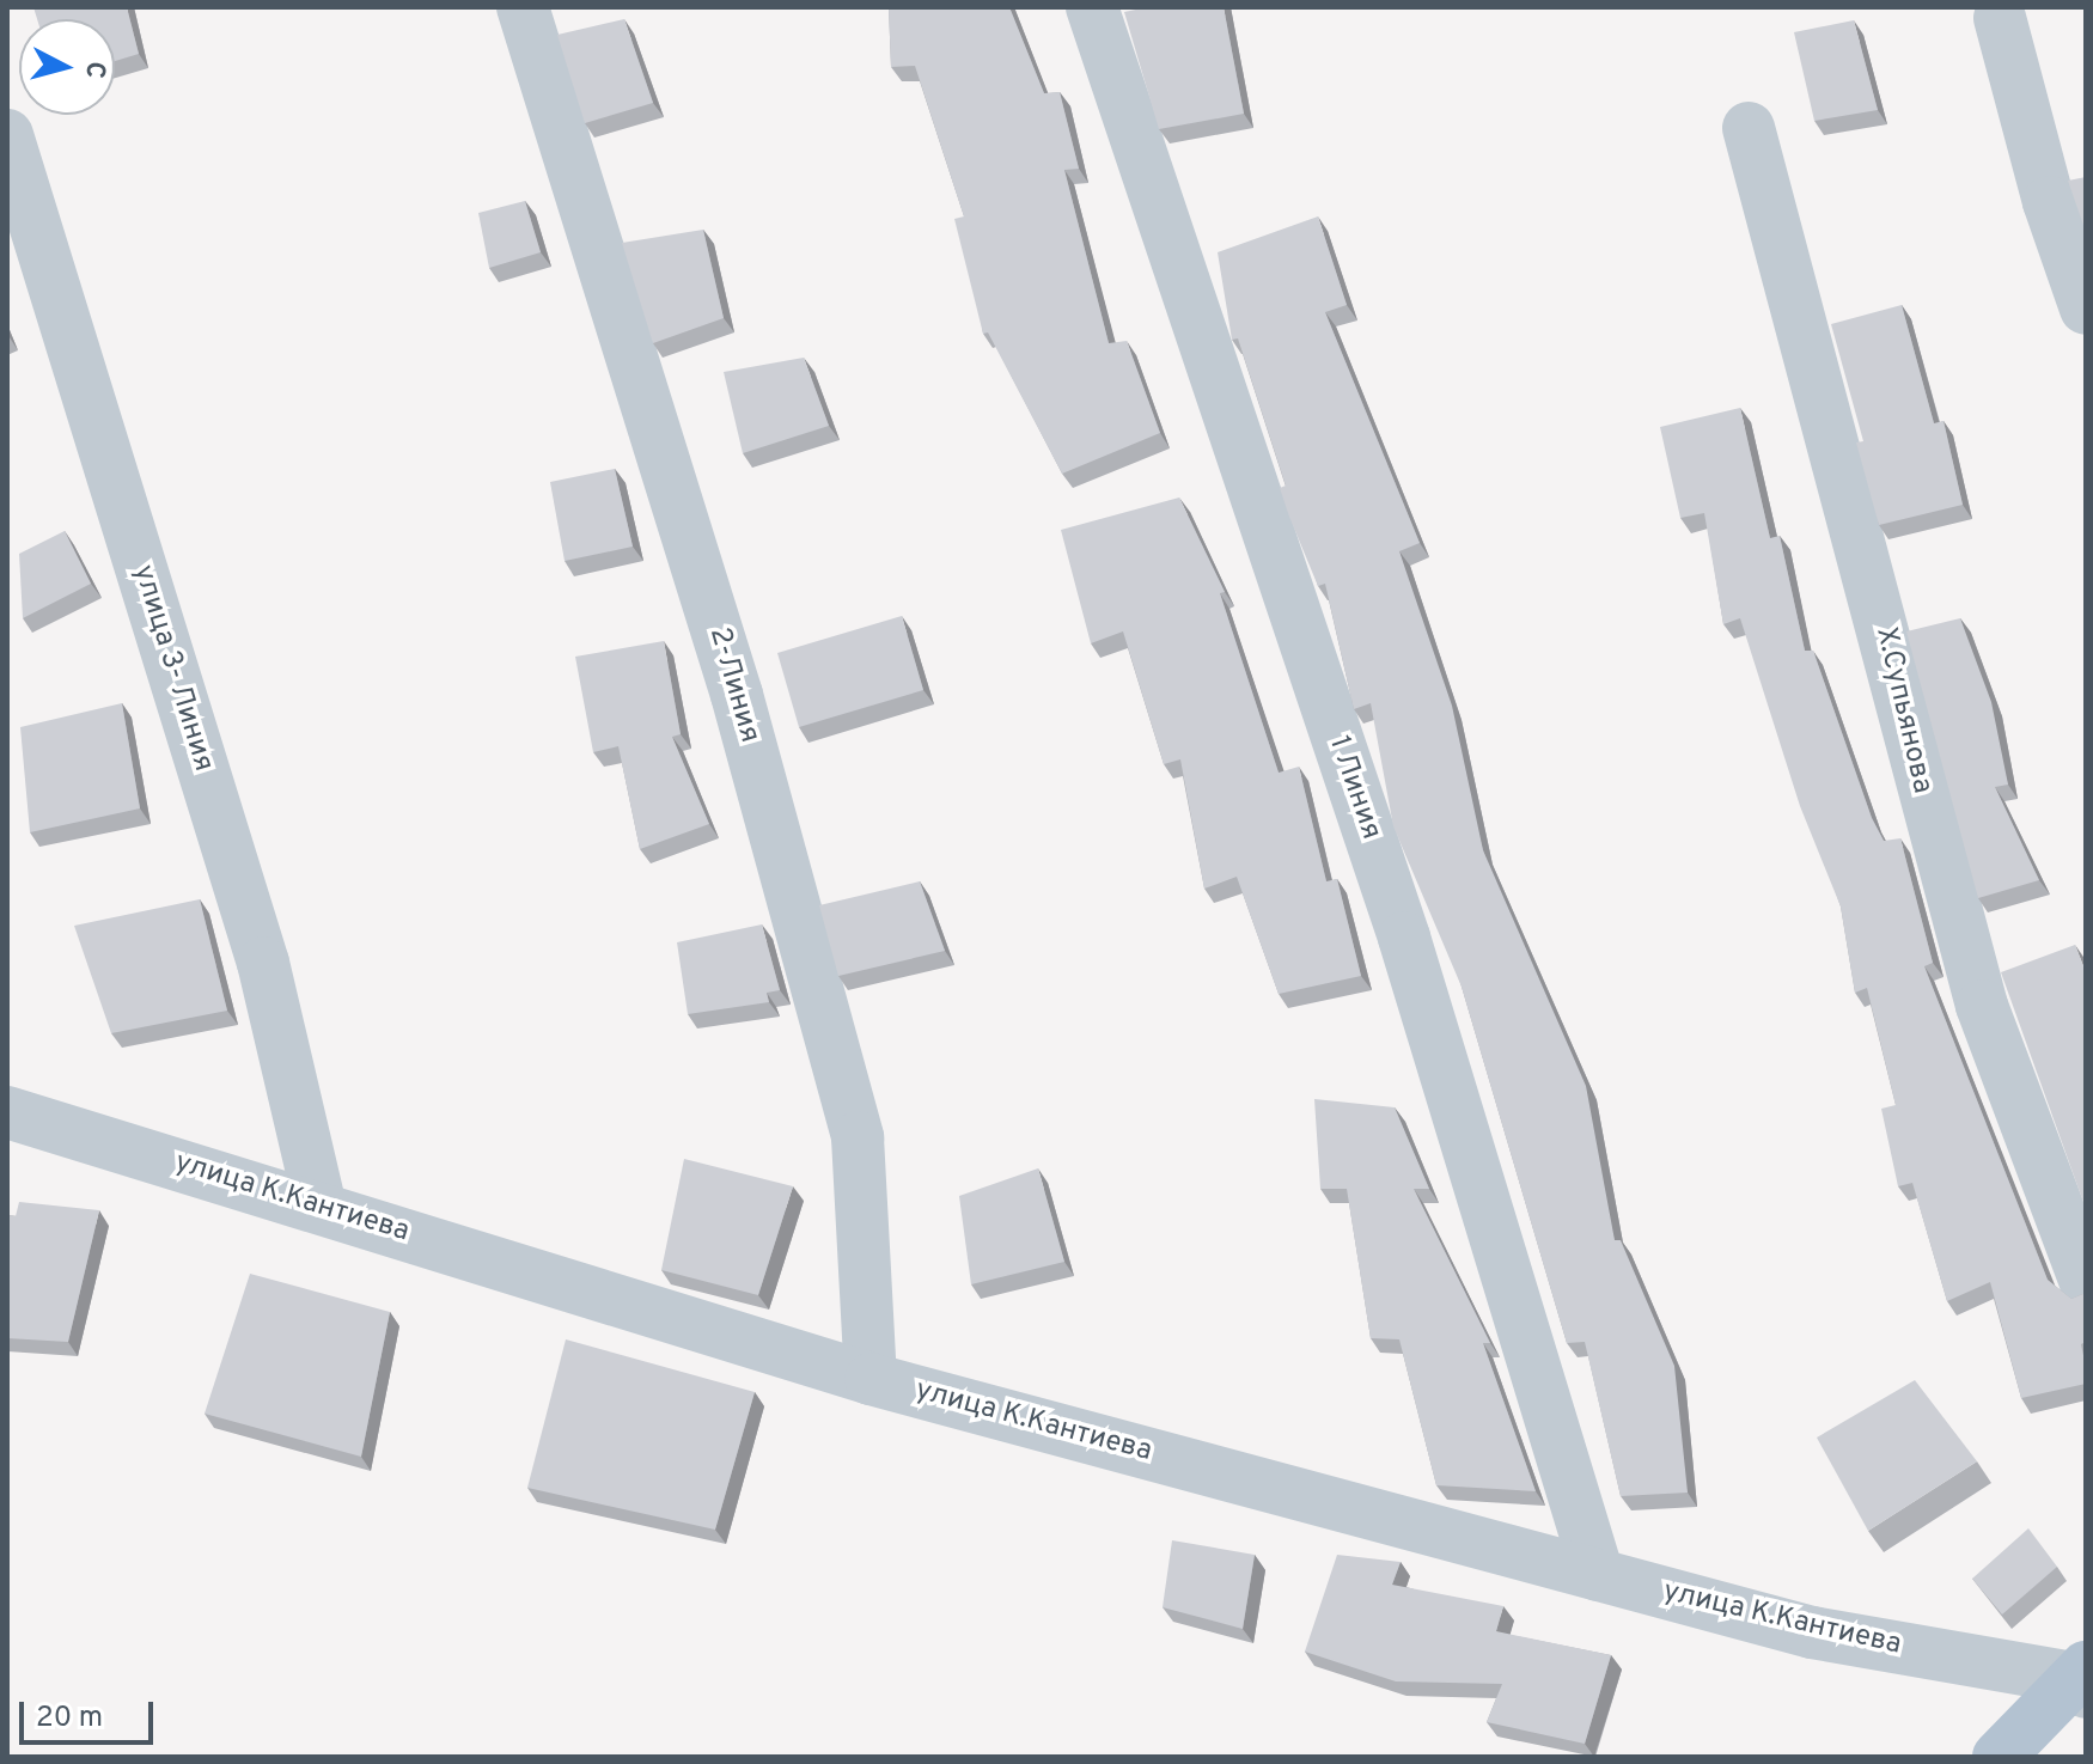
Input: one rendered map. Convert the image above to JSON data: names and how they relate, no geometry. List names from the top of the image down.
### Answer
{
  "streets": {
    "street": [
      "улица 3- Линия",
      "2-Линия",
      "Х.Супьянова",
      "1 Линия",
      "улица К.Кантиева"
    ]
  },
  "crossings": [
    ["улица 3- Линия", "улица К.Кантиева"],
    ["2-Линия", "улица К.Кантиева"],
    ["1 Линия", "улица К.Кантиева"]
  ],
  "scale_bar": "20 m",
  "north": "right"
}
